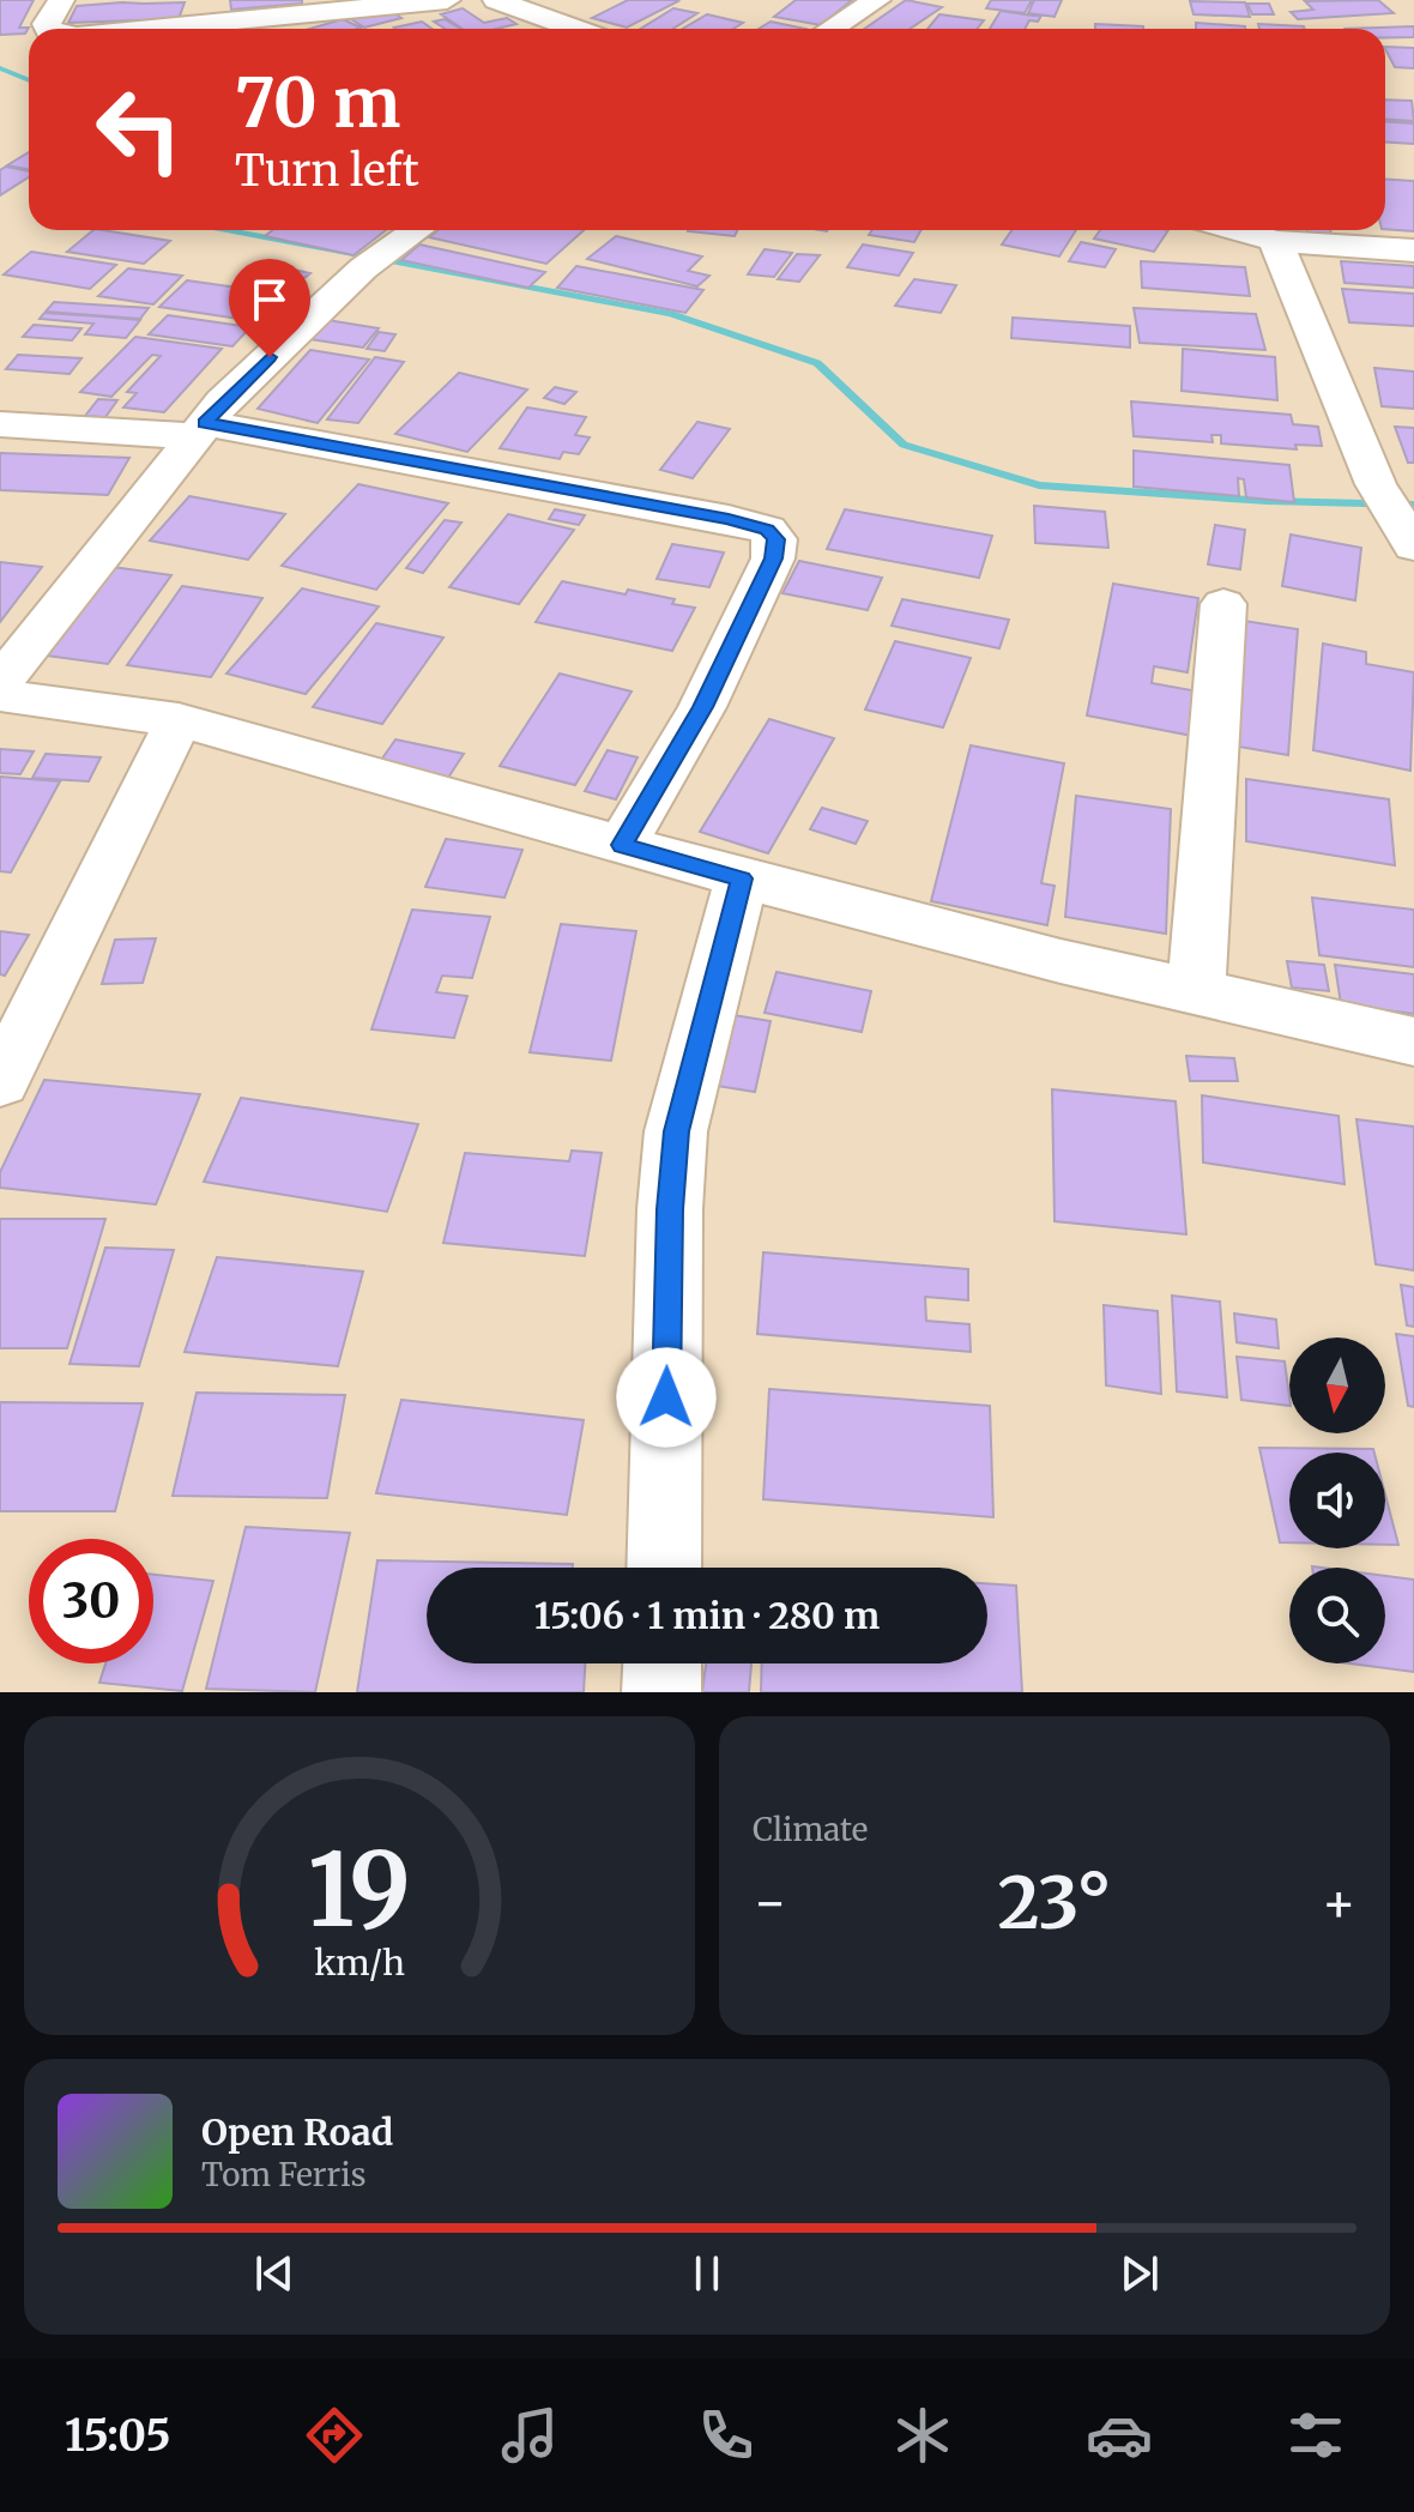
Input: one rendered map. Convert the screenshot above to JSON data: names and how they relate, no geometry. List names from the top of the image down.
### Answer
{
  "north": "bottom",
  "page": {
    "turn": ["70 m", "Turn left"],
    "limit": "30",
    "trip": "15:06 · 1 min · 280 m",
    "tile": "Climate",
    "heat": ["−", "23°", "+"],
    "song": ["Open Road", "Tom Ferris"],
    "tabs": "15:05",
    "gauge": ["19", "km/h"]
  }
}
